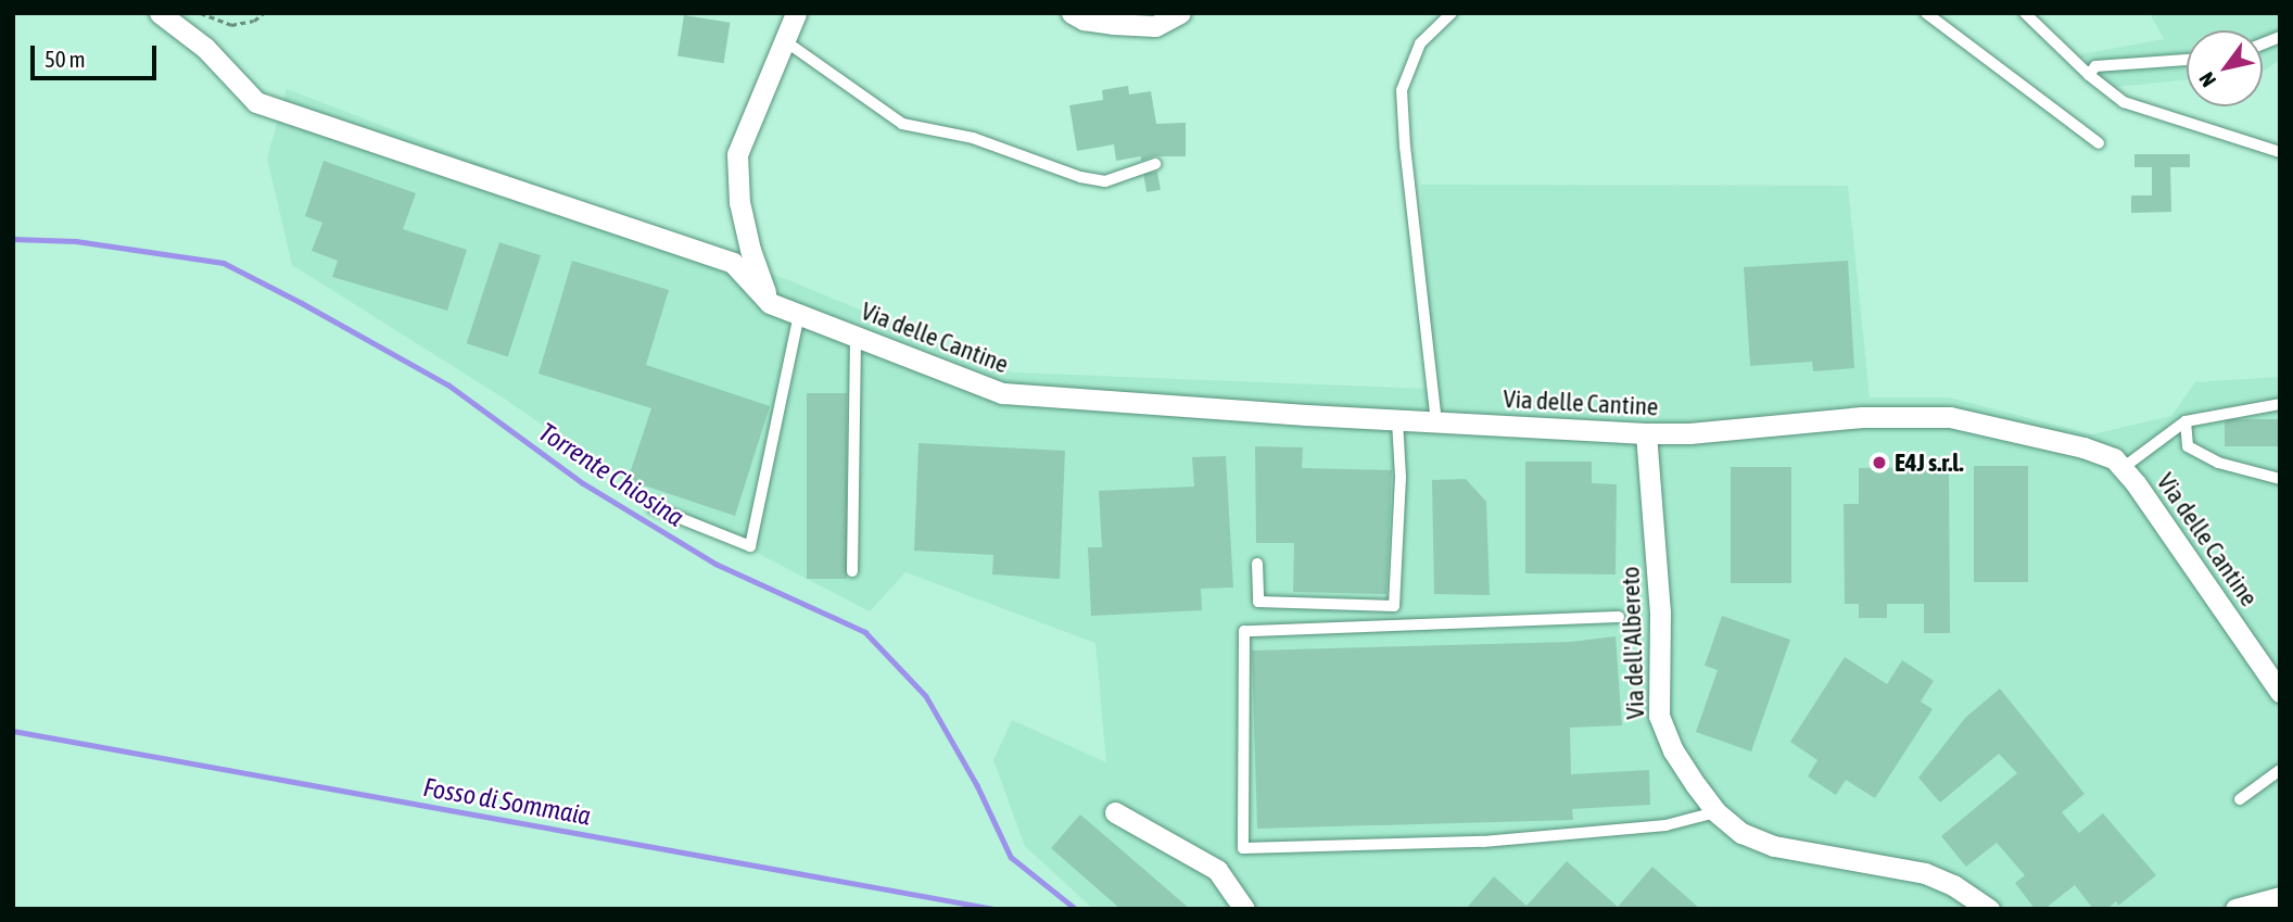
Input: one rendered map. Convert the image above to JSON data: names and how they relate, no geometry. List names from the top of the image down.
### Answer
{
  "streets": {
    "street": ["Via delle Cantine", "Via dell'Albereto"]
  },
  "crossings": [
    ["Via delle Cantine", "Via dell'Albereto"]
  ],
  "water": ["Torrente Chiosina", "Fosso di Sommaia"],
  "places": ["E4J s.r.l."],
  "scale_bar": "50 m",
  "north": "bottom left"
}
